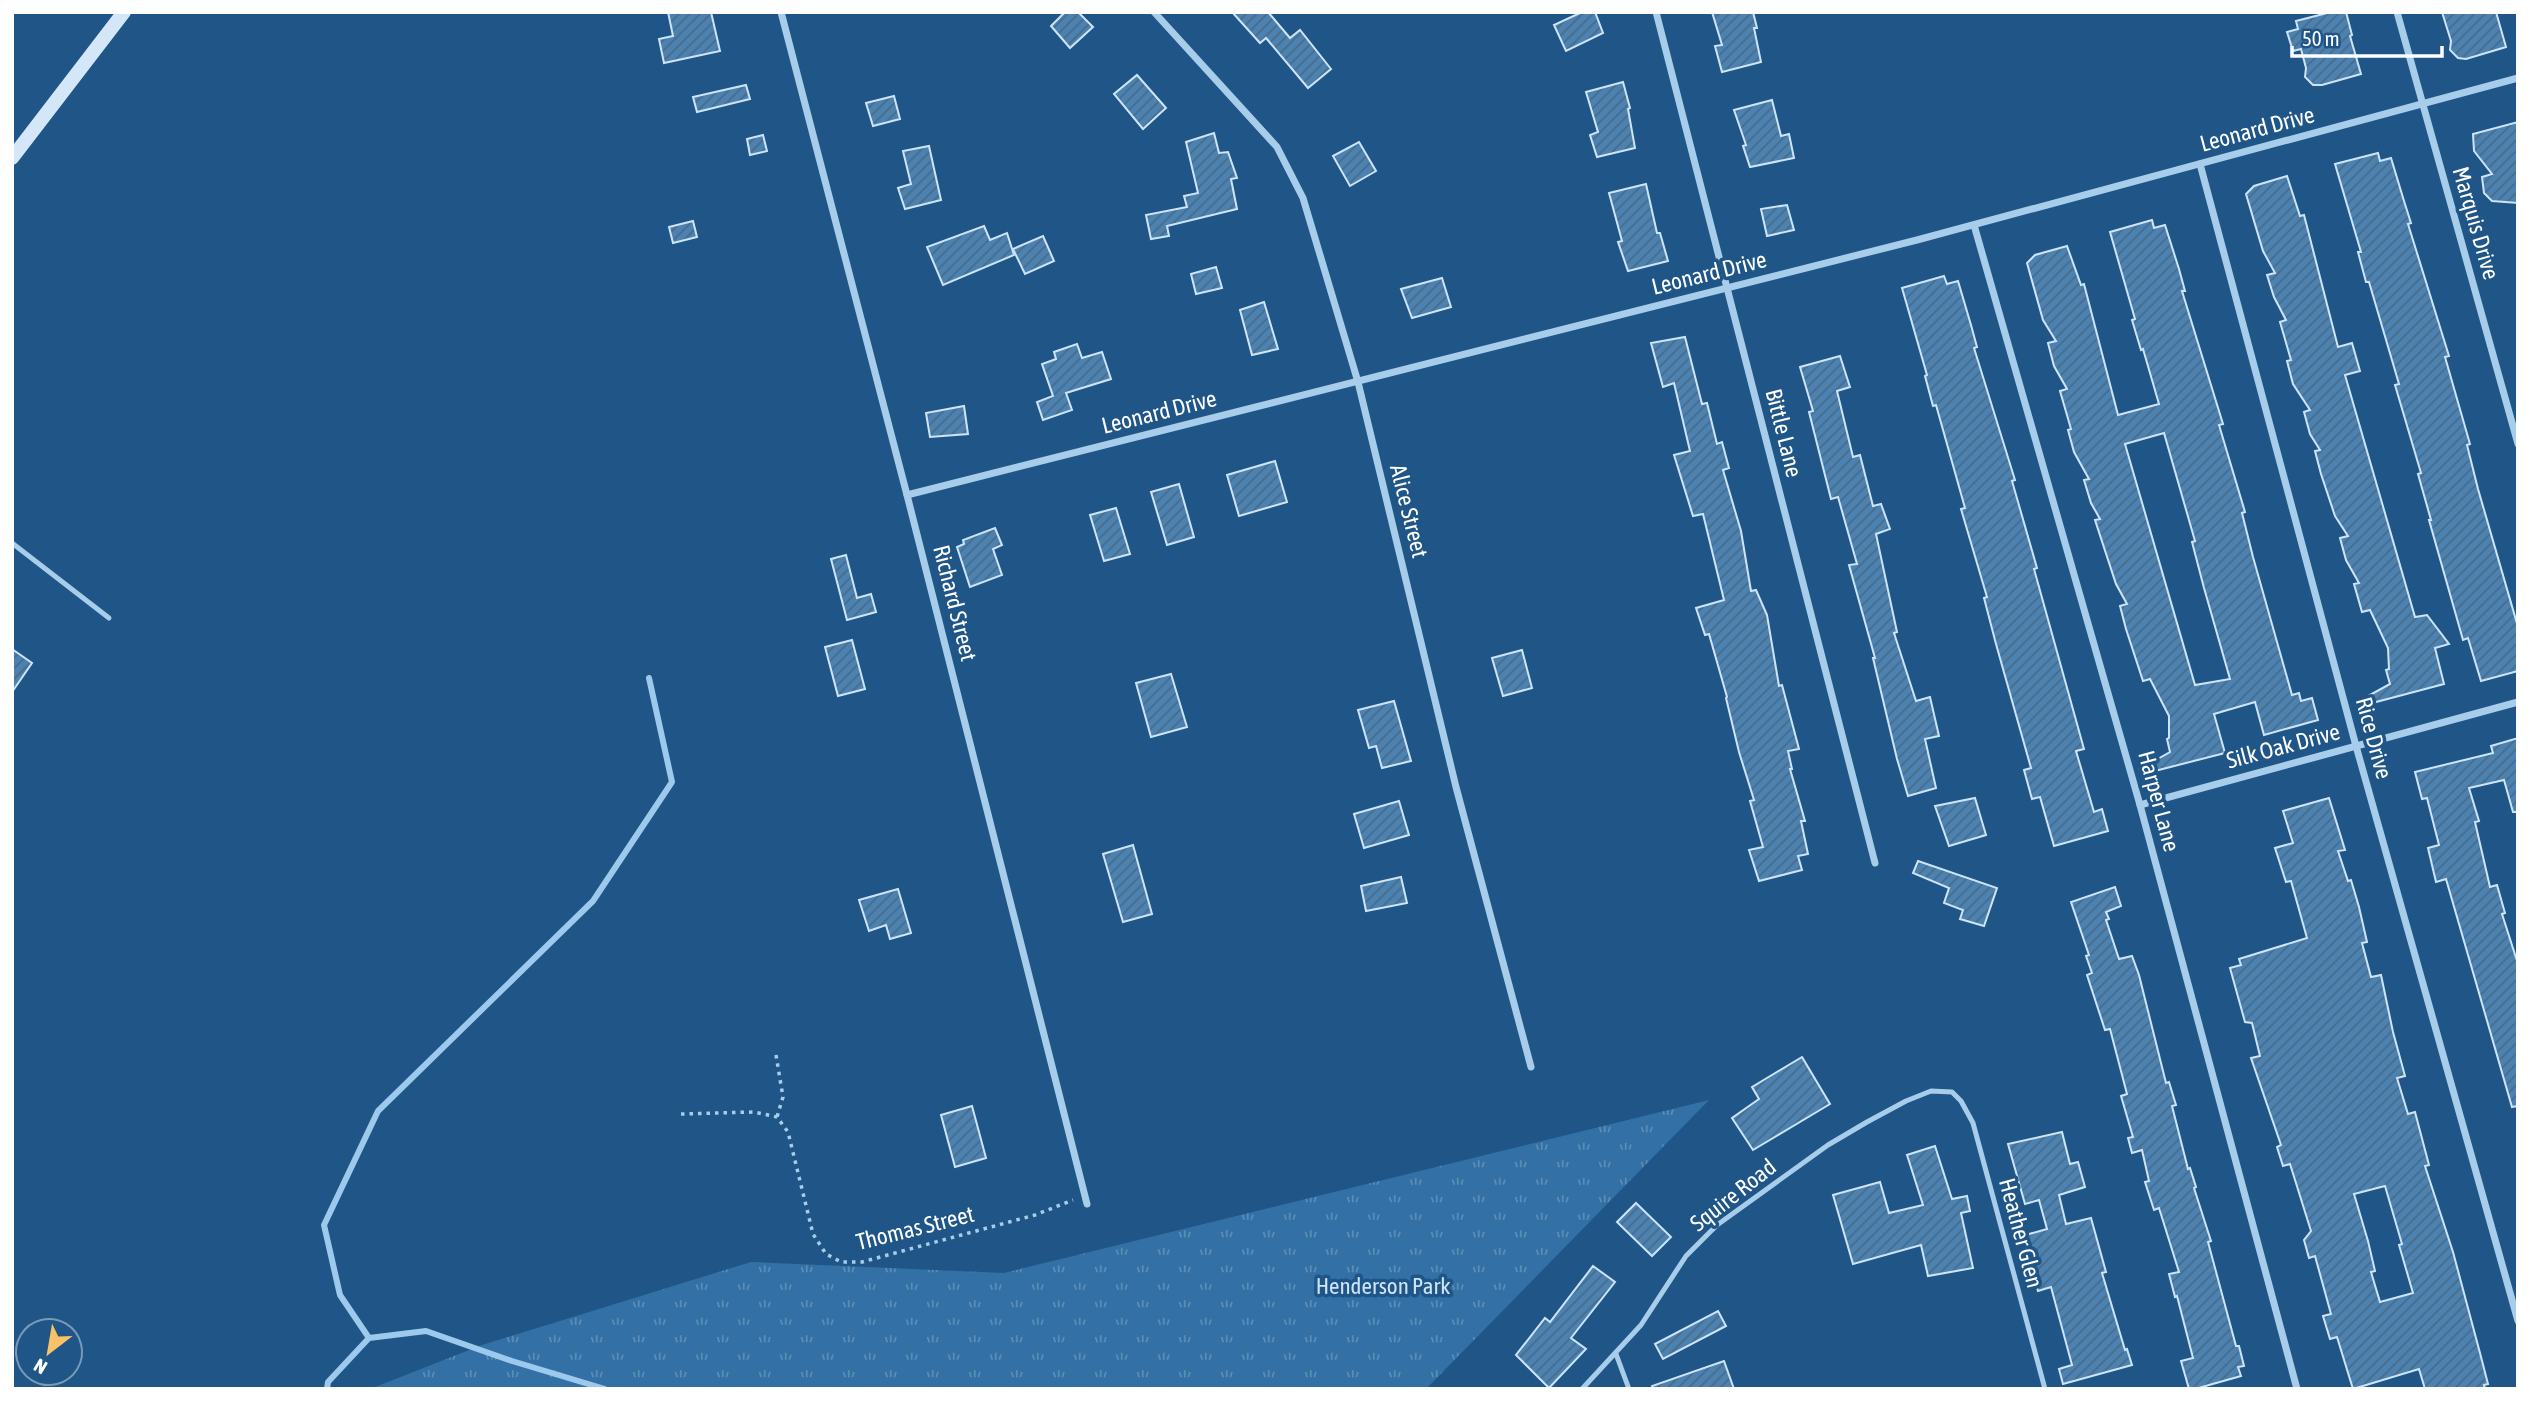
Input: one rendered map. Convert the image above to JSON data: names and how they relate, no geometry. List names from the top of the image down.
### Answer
{
  "streets": {
    "street": [
      "Leonard Drive",
      "Marquis Drive",
      "Bittle Lane",
      "Alice Street",
      "Richard Street",
      "Rice Drive",
      "Silk Oak Drive",
      "Harper Lane"
    ],
    "lane": ["Squire Road", "Heather Glen"],
    "path": ["Thomas Street"]
  },
  "crossings": [
    ["Leonard Drive", "Marquis Drive"],
    ["Leonard Drive", "Bittle Lane"],
    ["Leonard Drive", "Alice Street"],
    ["Leonard Drive", "Richard Street"],
    ["Leonard Drive", "Rice Drive"],
    ["Leonard Drive", "Harper Lane"],
    ["Richard Street", "Thomas Street"],
    ["Rice Drive", "Silk Oak Drive"],
    ["Silk Oak Drive", "Harper Lane"],
    ["Squire Road", "Heather Glen"]
  ],
  "parks": ["Henderson Park"],
  "scale_bar": "50 m",
  "north": "bottom left"
}
